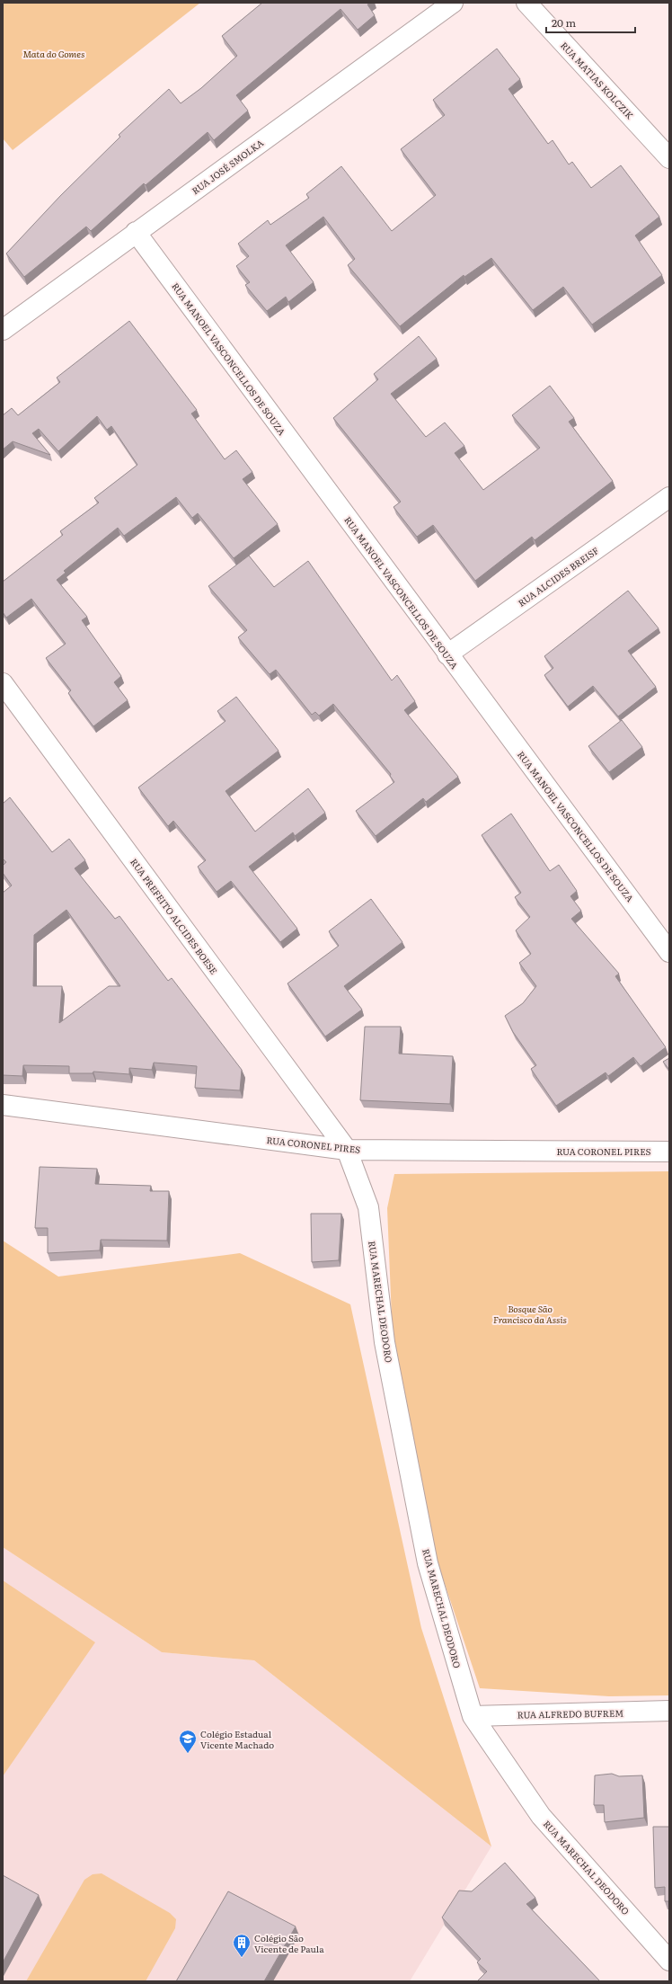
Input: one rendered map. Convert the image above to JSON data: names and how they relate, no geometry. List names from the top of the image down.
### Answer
{
  "streets": {
    "street": [
      "RUA MATIAS KOLCZIK",
      "RUA JOSÉ SMOLKA",
      "RUA MANOEL VASCONCELLOS DE SOUZA",
      "RUA ALCIDES BREISF",
      "RUA PREFEITO ALCIDES BOESE",
      "RUA CORONEL PIRES",
      "RUA MARECHAL DEODORO",
      "RUA ALFREDO BUFREM"
    ]
  },
  "crossings": [
    ["RUA JOSÉ SMOLKA", "RUA MANOEL VASCONCELLOS DE SOUZA"],
    ["RUA MANOEL VASCONCELLOS DE SOUZA", "RUA ALCIDES BREISF"],
    ["RUA PREFEITO ALCIDES BOESE", "RUA CORONEL PIRES"],
    ["RUA PREFEITO ALCIDES BOESE", "RUA MARECHAL DEODORO"],
    ["RUA CORONEL PIRES", "RUA MARECHAL DEODORO"],
    ["RUA MARECHAL DEODORO", "RUA ALFREDO BUFREM"]
  ],
  "parks": ["Mata do Gomes", "Bosque São Francisco da Assis"],
  "places": {
    "school or university": ["Colégio Estadual Vicente Machado"],
    "building": ["Colégio São Vicente de Paula"]
  },
  "scale_bar": "20 m"
}
